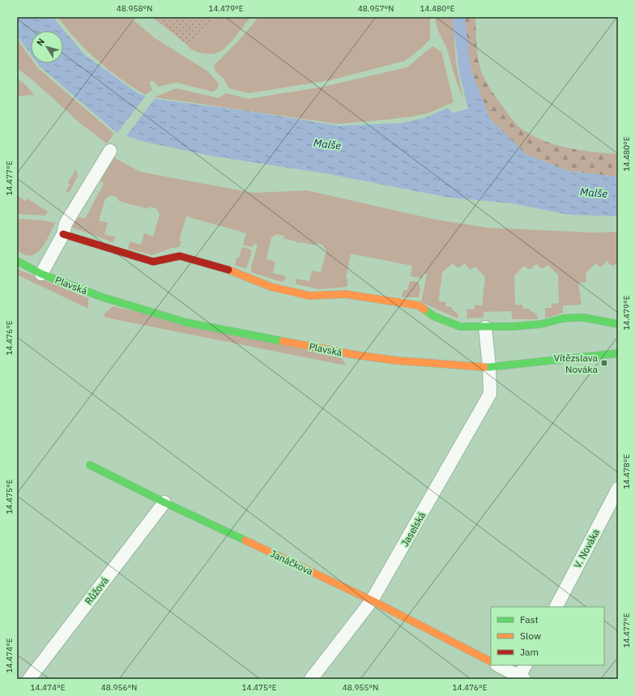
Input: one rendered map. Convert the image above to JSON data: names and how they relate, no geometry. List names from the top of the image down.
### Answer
{
  "streets": {
    "street": [
      "Plavská",
      "Jaselská",
      "V. Nováka",
      "Janáčkova",
      "Růžová"
    ]
  },
  "crossings": [
    ["Plavská", "Jaselská"],
    ["Jaselská", "Janáčkova"],
    ["Janáčkova", "Růžová"]
  ],
  "water": ["Malše"],
  "places": {
    "transit": ["Vítězslava Nováka"]
  },
  "legend": ["Fast", "Slow", "Jam"],
  "north": "top left",
  "coordinates": [
    "48.958°N",
    "14.479°E",
    "48.957°N",
    "14.480°E",
    "14.477°E",
    "14.476°E",
    "14.478°E",
    "14.475°E",
    "14.474°E",
    "48.956°N",
    "48.955°N"
  ]
}
